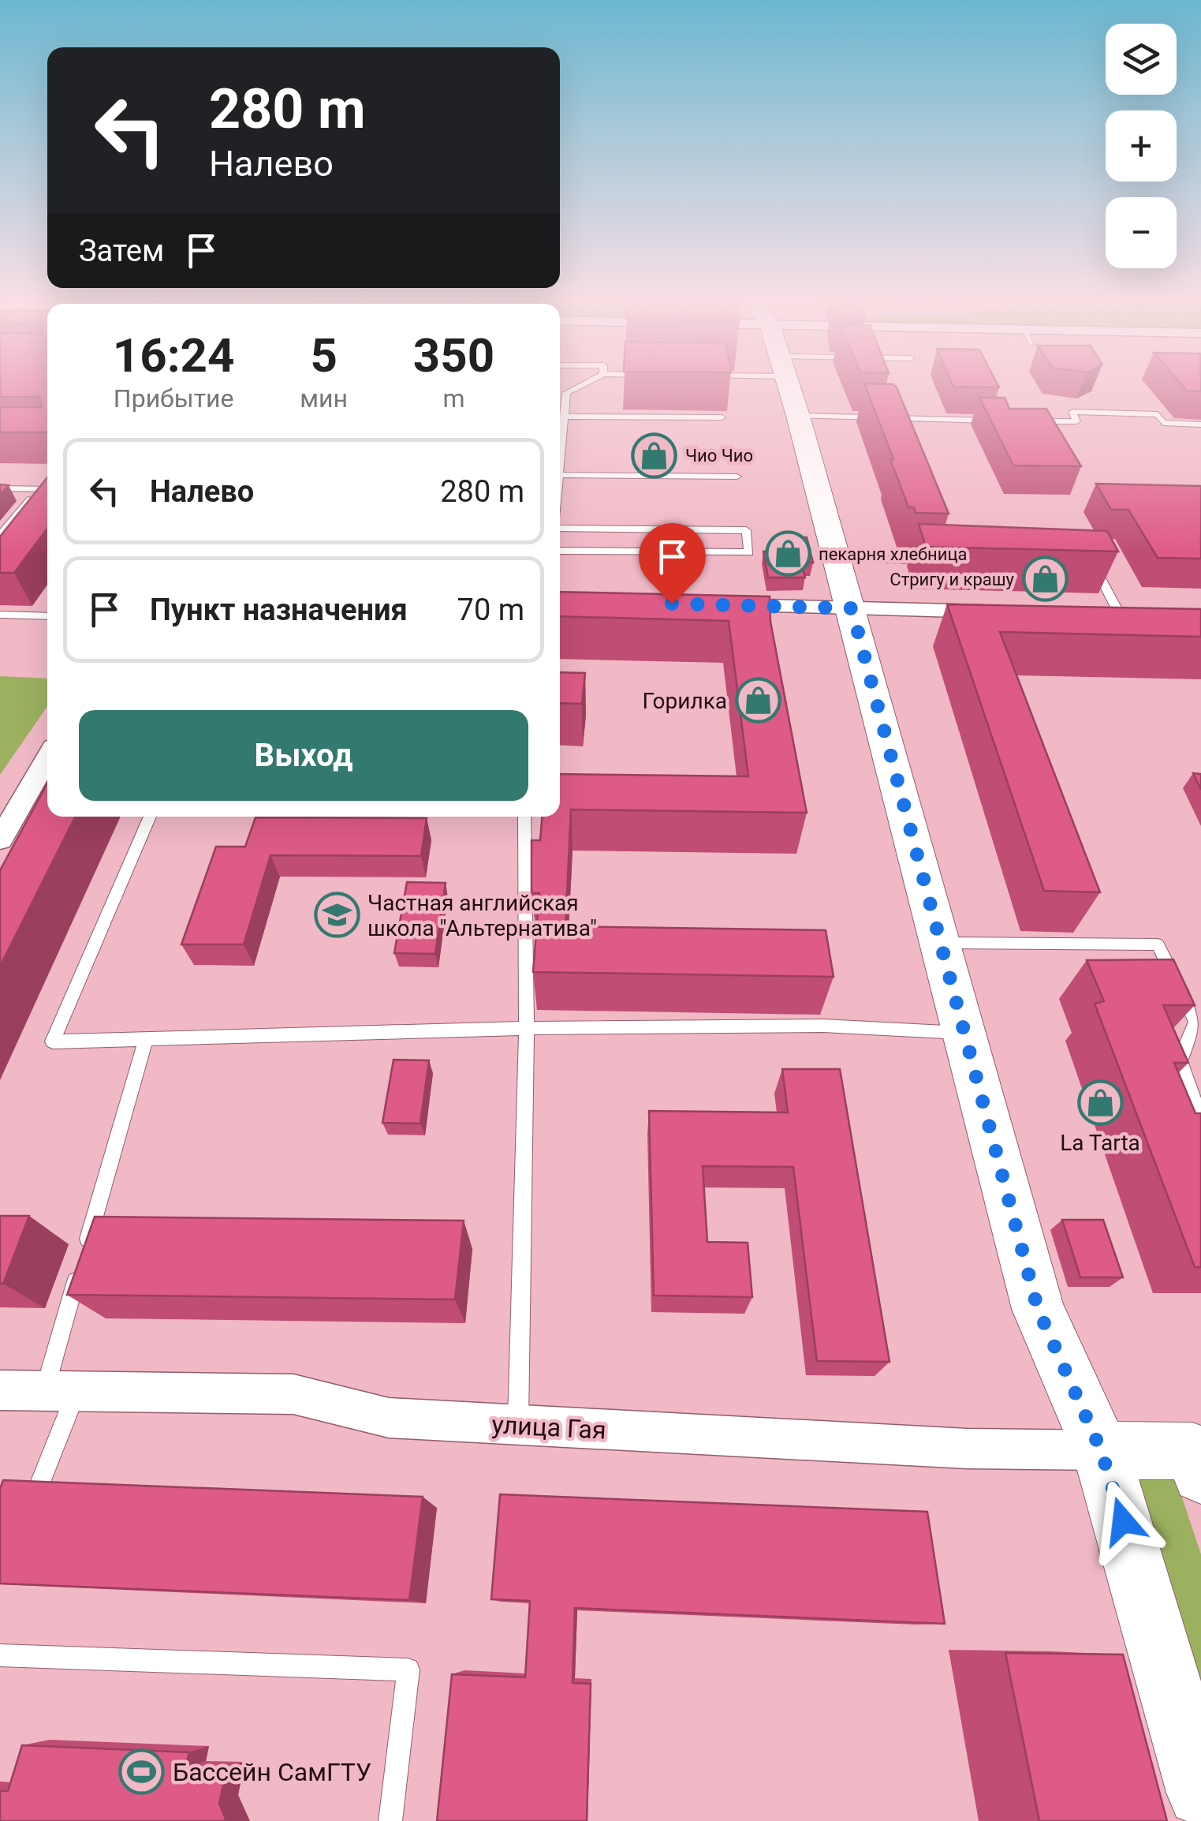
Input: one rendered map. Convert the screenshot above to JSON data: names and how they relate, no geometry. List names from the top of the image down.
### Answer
{
  "streets": {
    "street": ["улица Гая"]
  },
  "places": {
    "shop": [
      "Чио Чио",
      "пекарня хлебница",
      "Стригу и крашу",
      "Горилка",
      "La Tarta"
    ],
    "school or university": ["Частная английская школа \"Альтернатива\""],
    "sports": ["Бассейн СамГТУ"]
  },
  "page": {
    "map_buttons": ["+", "−"],
    "turn": ["280 m", "Налево"],
    "then": "Затем",
    "eta": [
      "16:24",
      "Прибытие",
      "5",
      "мин",
      "350",
      "m"
    ],
    "list": [
      {
        "name": "Налево",
        "value": "280 m"
      },
      {
        "name": "Пункт назначения",
        "value": "70 m"
      }
    ],
    "buttons": "Выход"
  }
}
